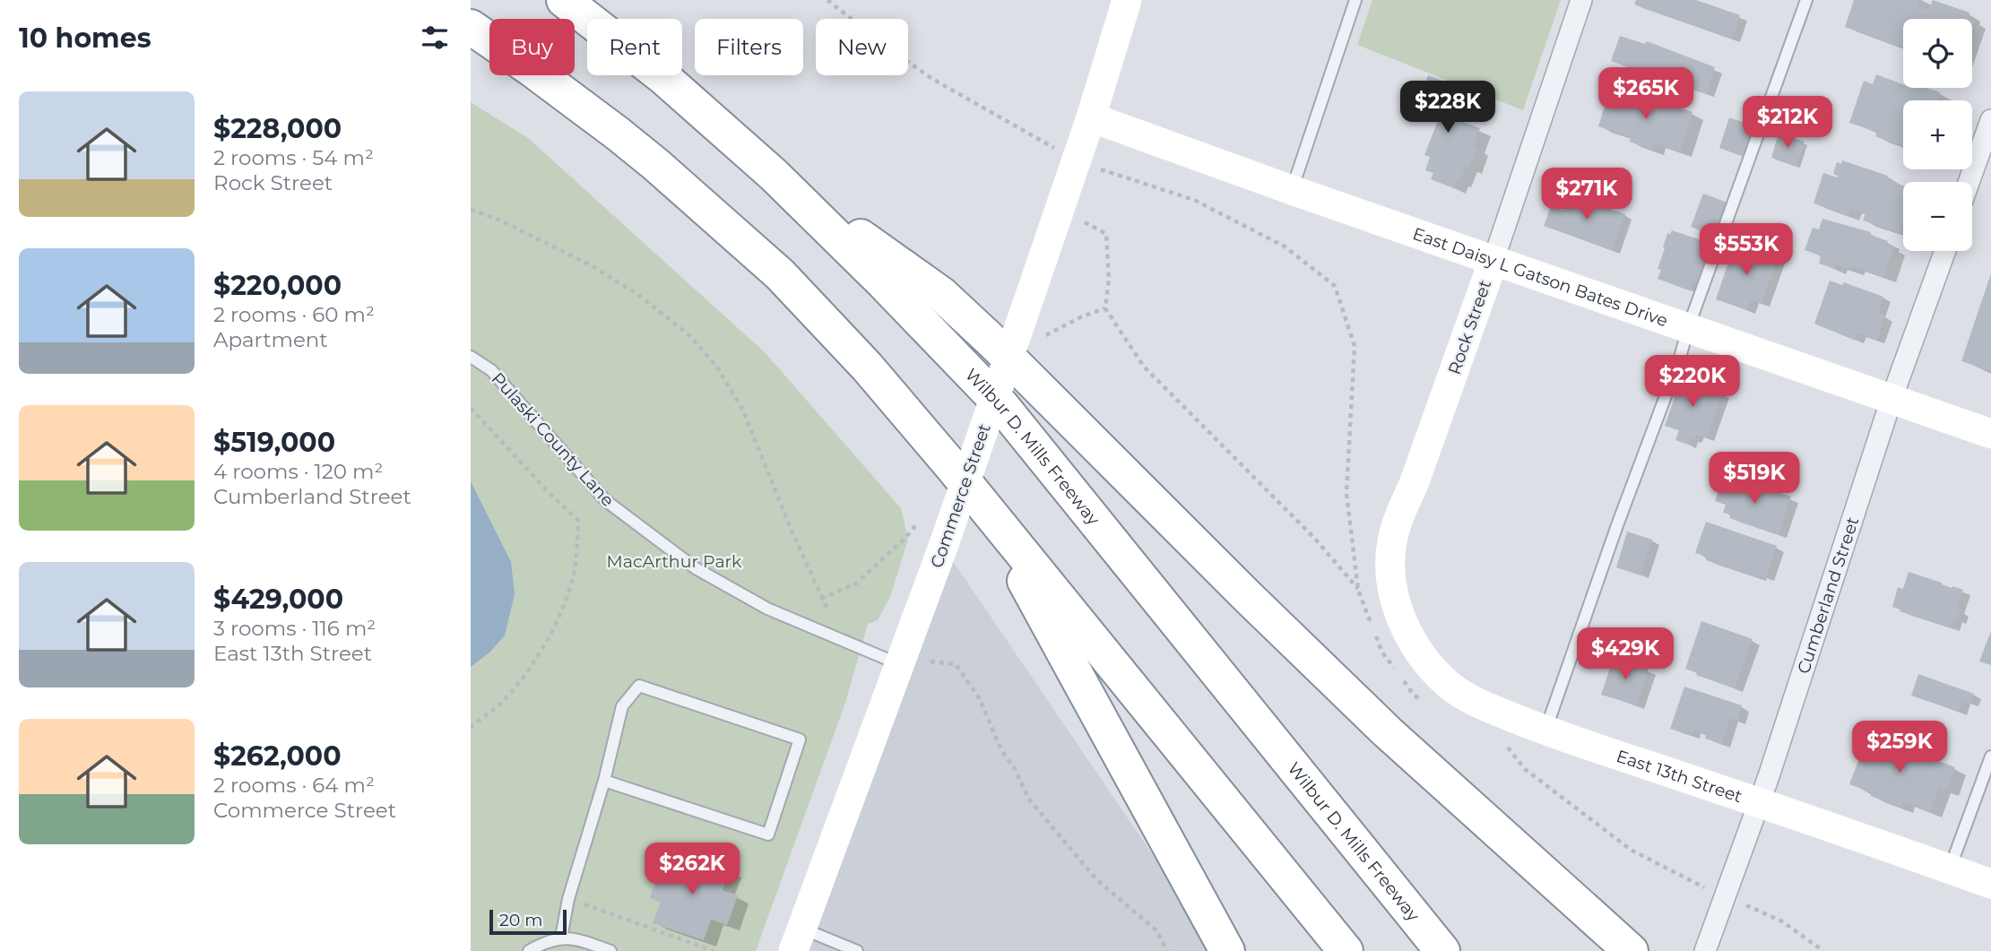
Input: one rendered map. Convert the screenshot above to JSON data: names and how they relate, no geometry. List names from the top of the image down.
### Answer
{
  "streets": {
    "highway": ["Wilbur D. Mills Freeway"],
    "street": [
      "East Daisy L Gatson Bates Drive",
      "Rock Street",
      "Commerce Street",
      "Cumberland Street",
      "East 13th Street"
    ],
    "lane": ["Pulaski County Lane"]
  },
  "crossings": [
    ["East Daisy L Gatson Bates Drive", "Rock Street"],
    ["East Daisy L Gatson Bates Drive", "Commerce Street"],
    ["East Daisy L Gatson Bates Drive", "Cumberland Street"],
    ["Rock Street", "East 13th Street"],
    ["Pulaski County Lane", "Commerce Street"],
    ["Cumberland Street", "East 13th Street"]
  ],
  "parks": ["MacArthur Park"],
  "scale_bar": "20 m",
  "page": {
    "heading": "10 homes",
    "map_buttons": ["+", "−"],
    "chip": [
      "Buy",
      "Rent",
      "Filters",
      "New"
    ],
    "price": [
      "$265K",
      "$228K",
      "$212K",
      "$271K",
      "$553K",
      "$220K",
      "$519K",
      "$429K",
      "$259K",
      "$262K"
    ],
    "list": [
      {
        "name": "$228,000",
        "note": "2 rooms · 54 m² · Rock Street"
      },
      {
        "name": "$220,000",
        "note": "2 rooms · 60 m² · Apartment"
      },
      {
        "name": "$519,000",
        "note": "4 rooms · 120 m² · Cumberland Street"
      },
      {
        "name": "$429,000",
        "note": "3 rooms · 116 m² · East 13th Street"
      },
      {
        "name": "$262,000",
        "note": "2 rooms · 64 m² · Commerce Street"
      }
    ],
    "scale": "20 m"
  }
}
